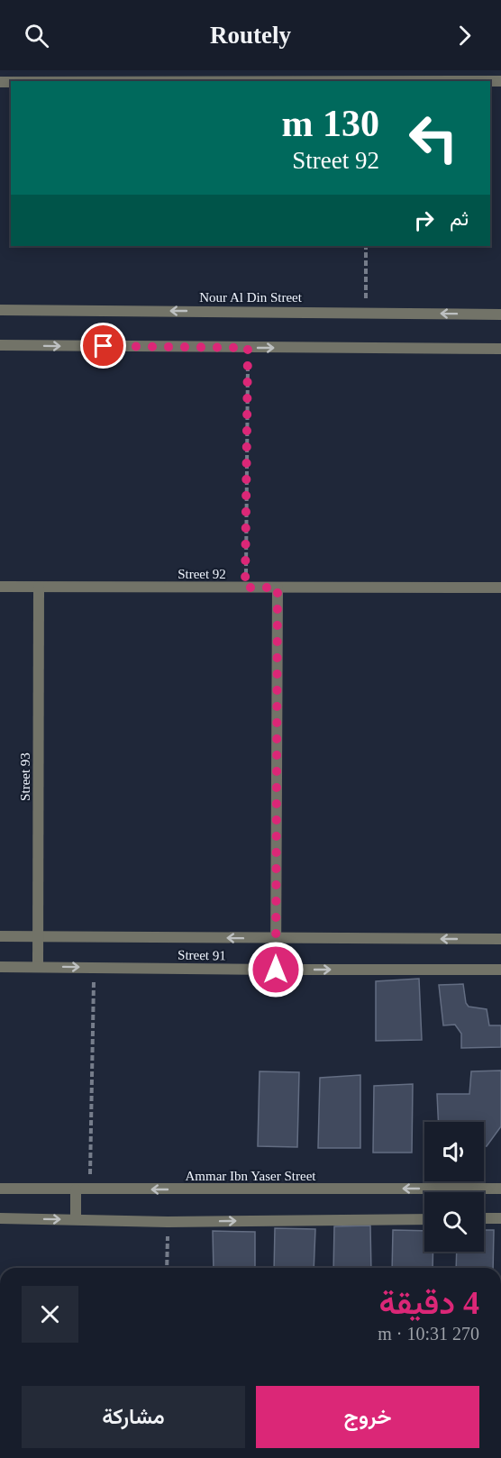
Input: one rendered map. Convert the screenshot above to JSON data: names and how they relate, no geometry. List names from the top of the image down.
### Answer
{
  "streets": {
    "street": [
      "Nour Al Din Street",
      "Street 92",
      "Street 93",
      "Street 91",
      "Ammar Ibn Yaser Street"
    ]
  },
  "crossings": [
    ["Street 92", "Street 93"],
    ["Street 93", "Street 91"]
  ],
  "page": {
    "header": "Routely",
    "turn": ["130 m", "Street 92"],
    "then": "ثم",
    "heading": ["4 دقيقة", "270 m · 10:31"],
    "buttons": ["خروج", "مشاركة"]
  }
}
